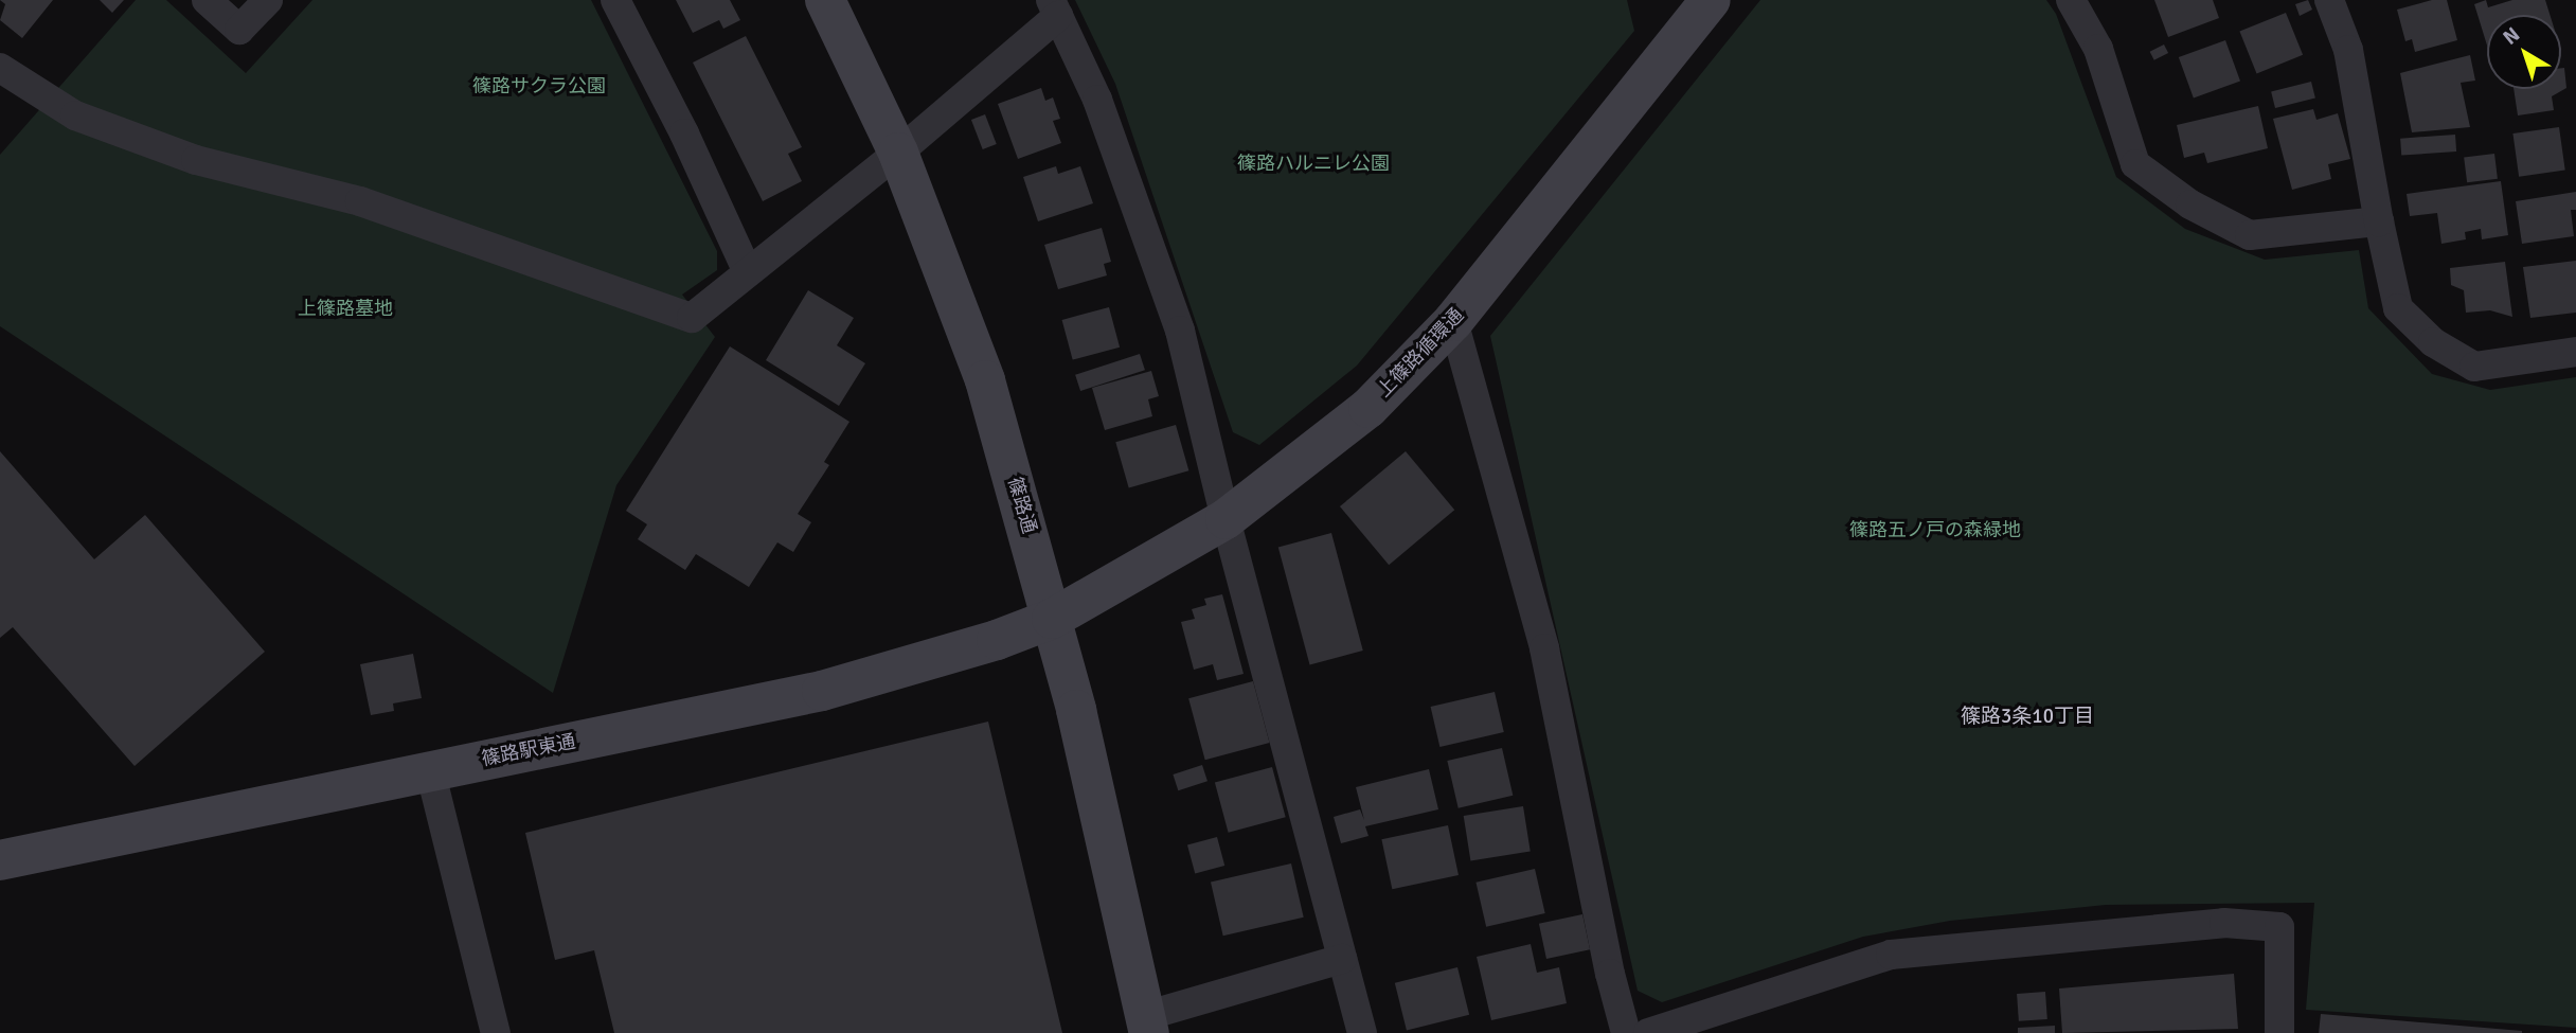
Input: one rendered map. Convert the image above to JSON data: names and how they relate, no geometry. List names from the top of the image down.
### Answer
{
  "streets": {
    "street": ["上篠路循環通", "篠路通", "篠路駅東通"]
  },
  "crossings": [
    ["上篠路循環通", "篠路通"],
    ["上篠路循環通", "篠路駅東通"],
    ["篠路通", "篠路駅東通"]
  ],
  "districts": ["篠路3条10丁目"],
  "parks": [
    "篠路サクラ公園",
    "篠路ハルニレ公園",
    "上篠路墓地",
    "篠路五ノ戸の森緑地"
  ],
  "north": "top left"
}
